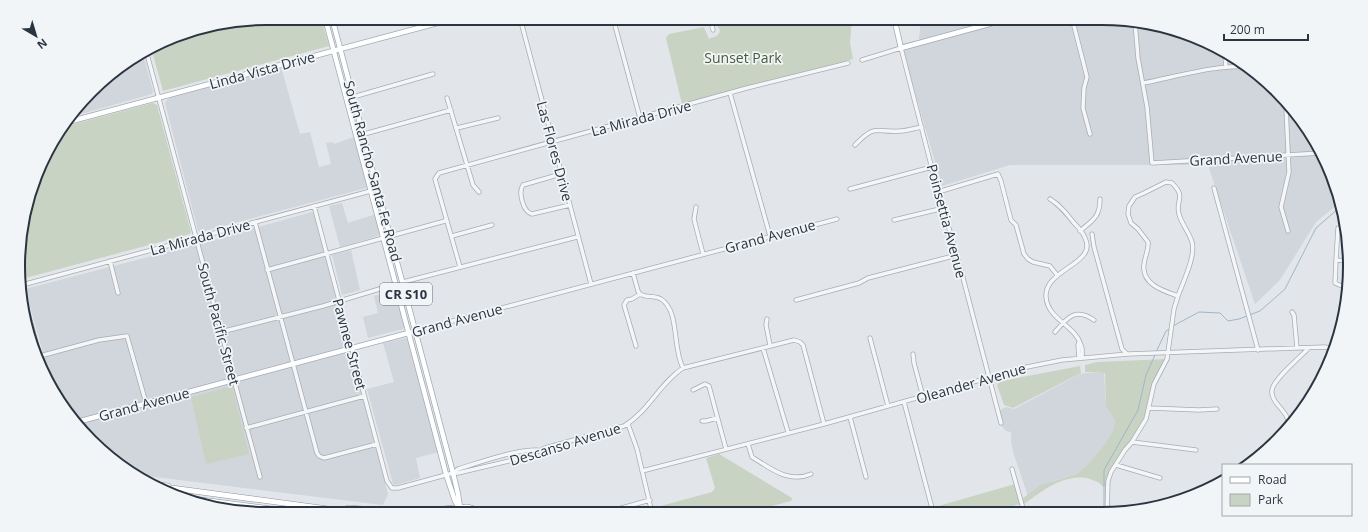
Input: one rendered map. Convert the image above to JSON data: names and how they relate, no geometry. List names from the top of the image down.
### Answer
{
  "streets": {
    "main road": [
      "Linda Vista Drive",
      "Grand Avenue",
      "South Rancho Santa Fe Road",
      "Poinsettia Avenue",
      "CR S10"
    ],
    "street": [
      "La Mirada Drive",
      "Las Flores Drive",
      "South Pacific Street",
      "Pawnee Street",
      "Oleander Avenue",
      "Descanso Avenue"
    ]
  },
  "crossings": [
    ["Linda Vista Drive", "South Rancho Santa Fe Road"],
    ["Linda Vista Drive", "South Pacific Street"],
    ["La Mirada Drive", "Las Flores Drive"],
    ["La Mirada Drive", "South Rancho Santa Fe Road"],
    ["La Mirada Drive", "South Pacific Street"],
    ["La Mirada Drive", "Pawnee Street"],
    ["Las Flores Drive", "Grand Avenue"],
    ["Grand Avenue", "South Rancho Santa Fe Road"],
    ["Grand Avenue", "South Pacific Street"],
    ["Grand Avenue", "Pawnee Street"],
    ["South Rancho Santa Fe Road", "Descanso Avenue"],
    ["Poinsettia Avenue", "Oleander Avenue"],
    ["Pawnee Street", "Descanso Avenue"],
    ["Oleander Avenue", "Descanso Avenue"]
  ],
  "parks": ["Sunset Park"],
  "legend": ["Road", "Park"],
  "scale_bar": "200 m",
  "north": "bottom right"
}
